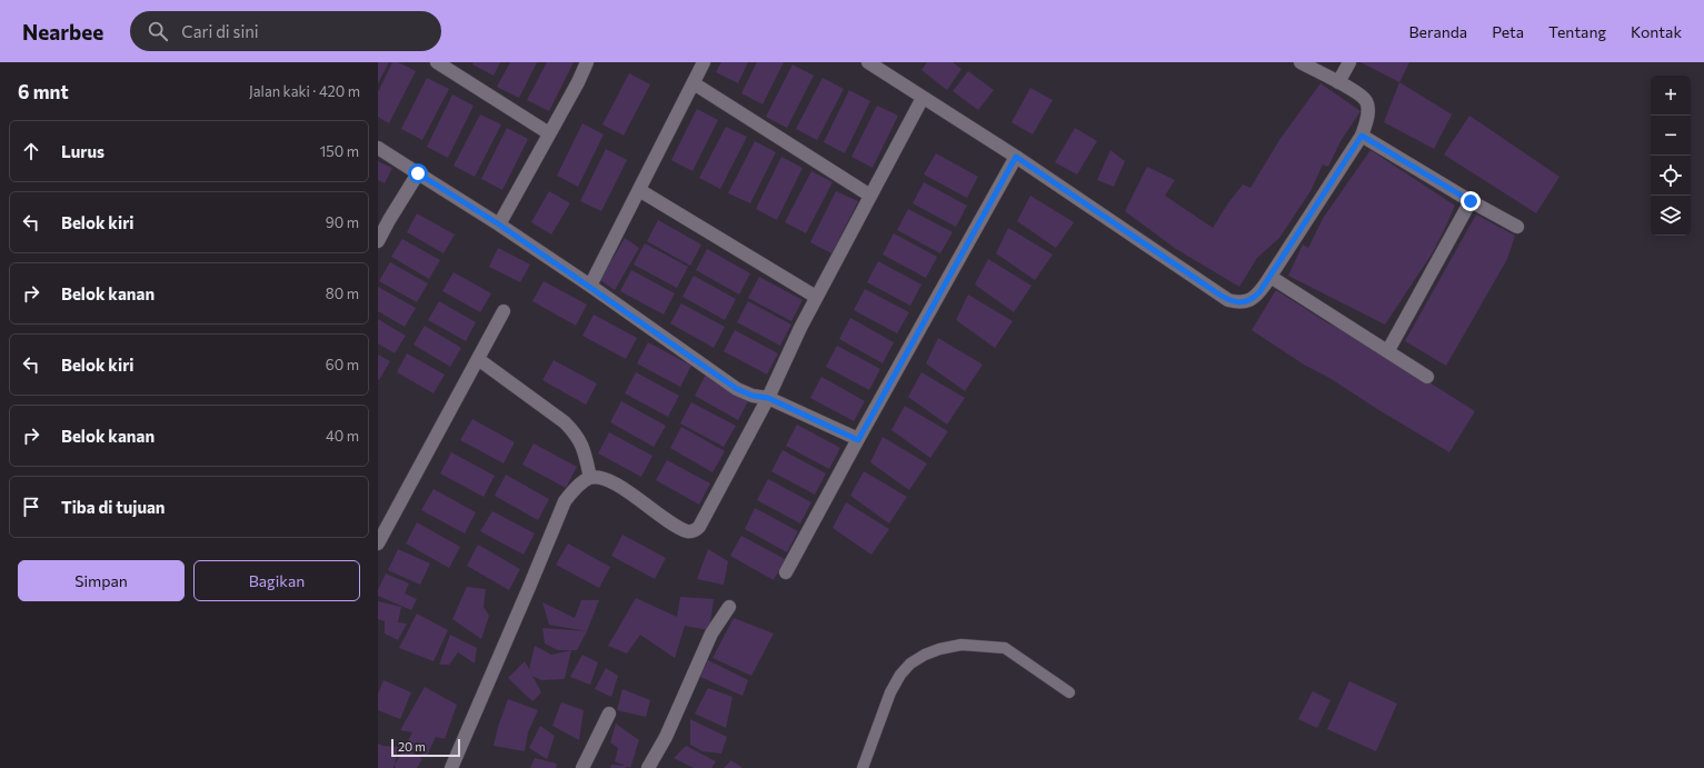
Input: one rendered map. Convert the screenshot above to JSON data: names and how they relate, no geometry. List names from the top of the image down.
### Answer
{
  "scale_bar": "20 m",
  "page": {
    "header": "Nearbee",
    "search": "Cari di sini",
    "nav": [
      "Beranda",
      "Peta",
      "Tentang",
      "Kontak"
    ],
    "heading": ["6 mnt", "Jalan kaki · 420 m"],
    "map_buttons": ["+", "−"],
    "list": [
      ["Lurus", "150 m"],
      ["Belok kiri", "90 m"],
      ["Belok kanan", "80 m"],
      ["Belok kiri", "60 m"],
      ["Belok kanan", "40 m"],
      "Tiba di tujuan"
    ],
    "buttons": ["Simpan", "Bagikan"],
    "scale": "20 m"
  }
}
